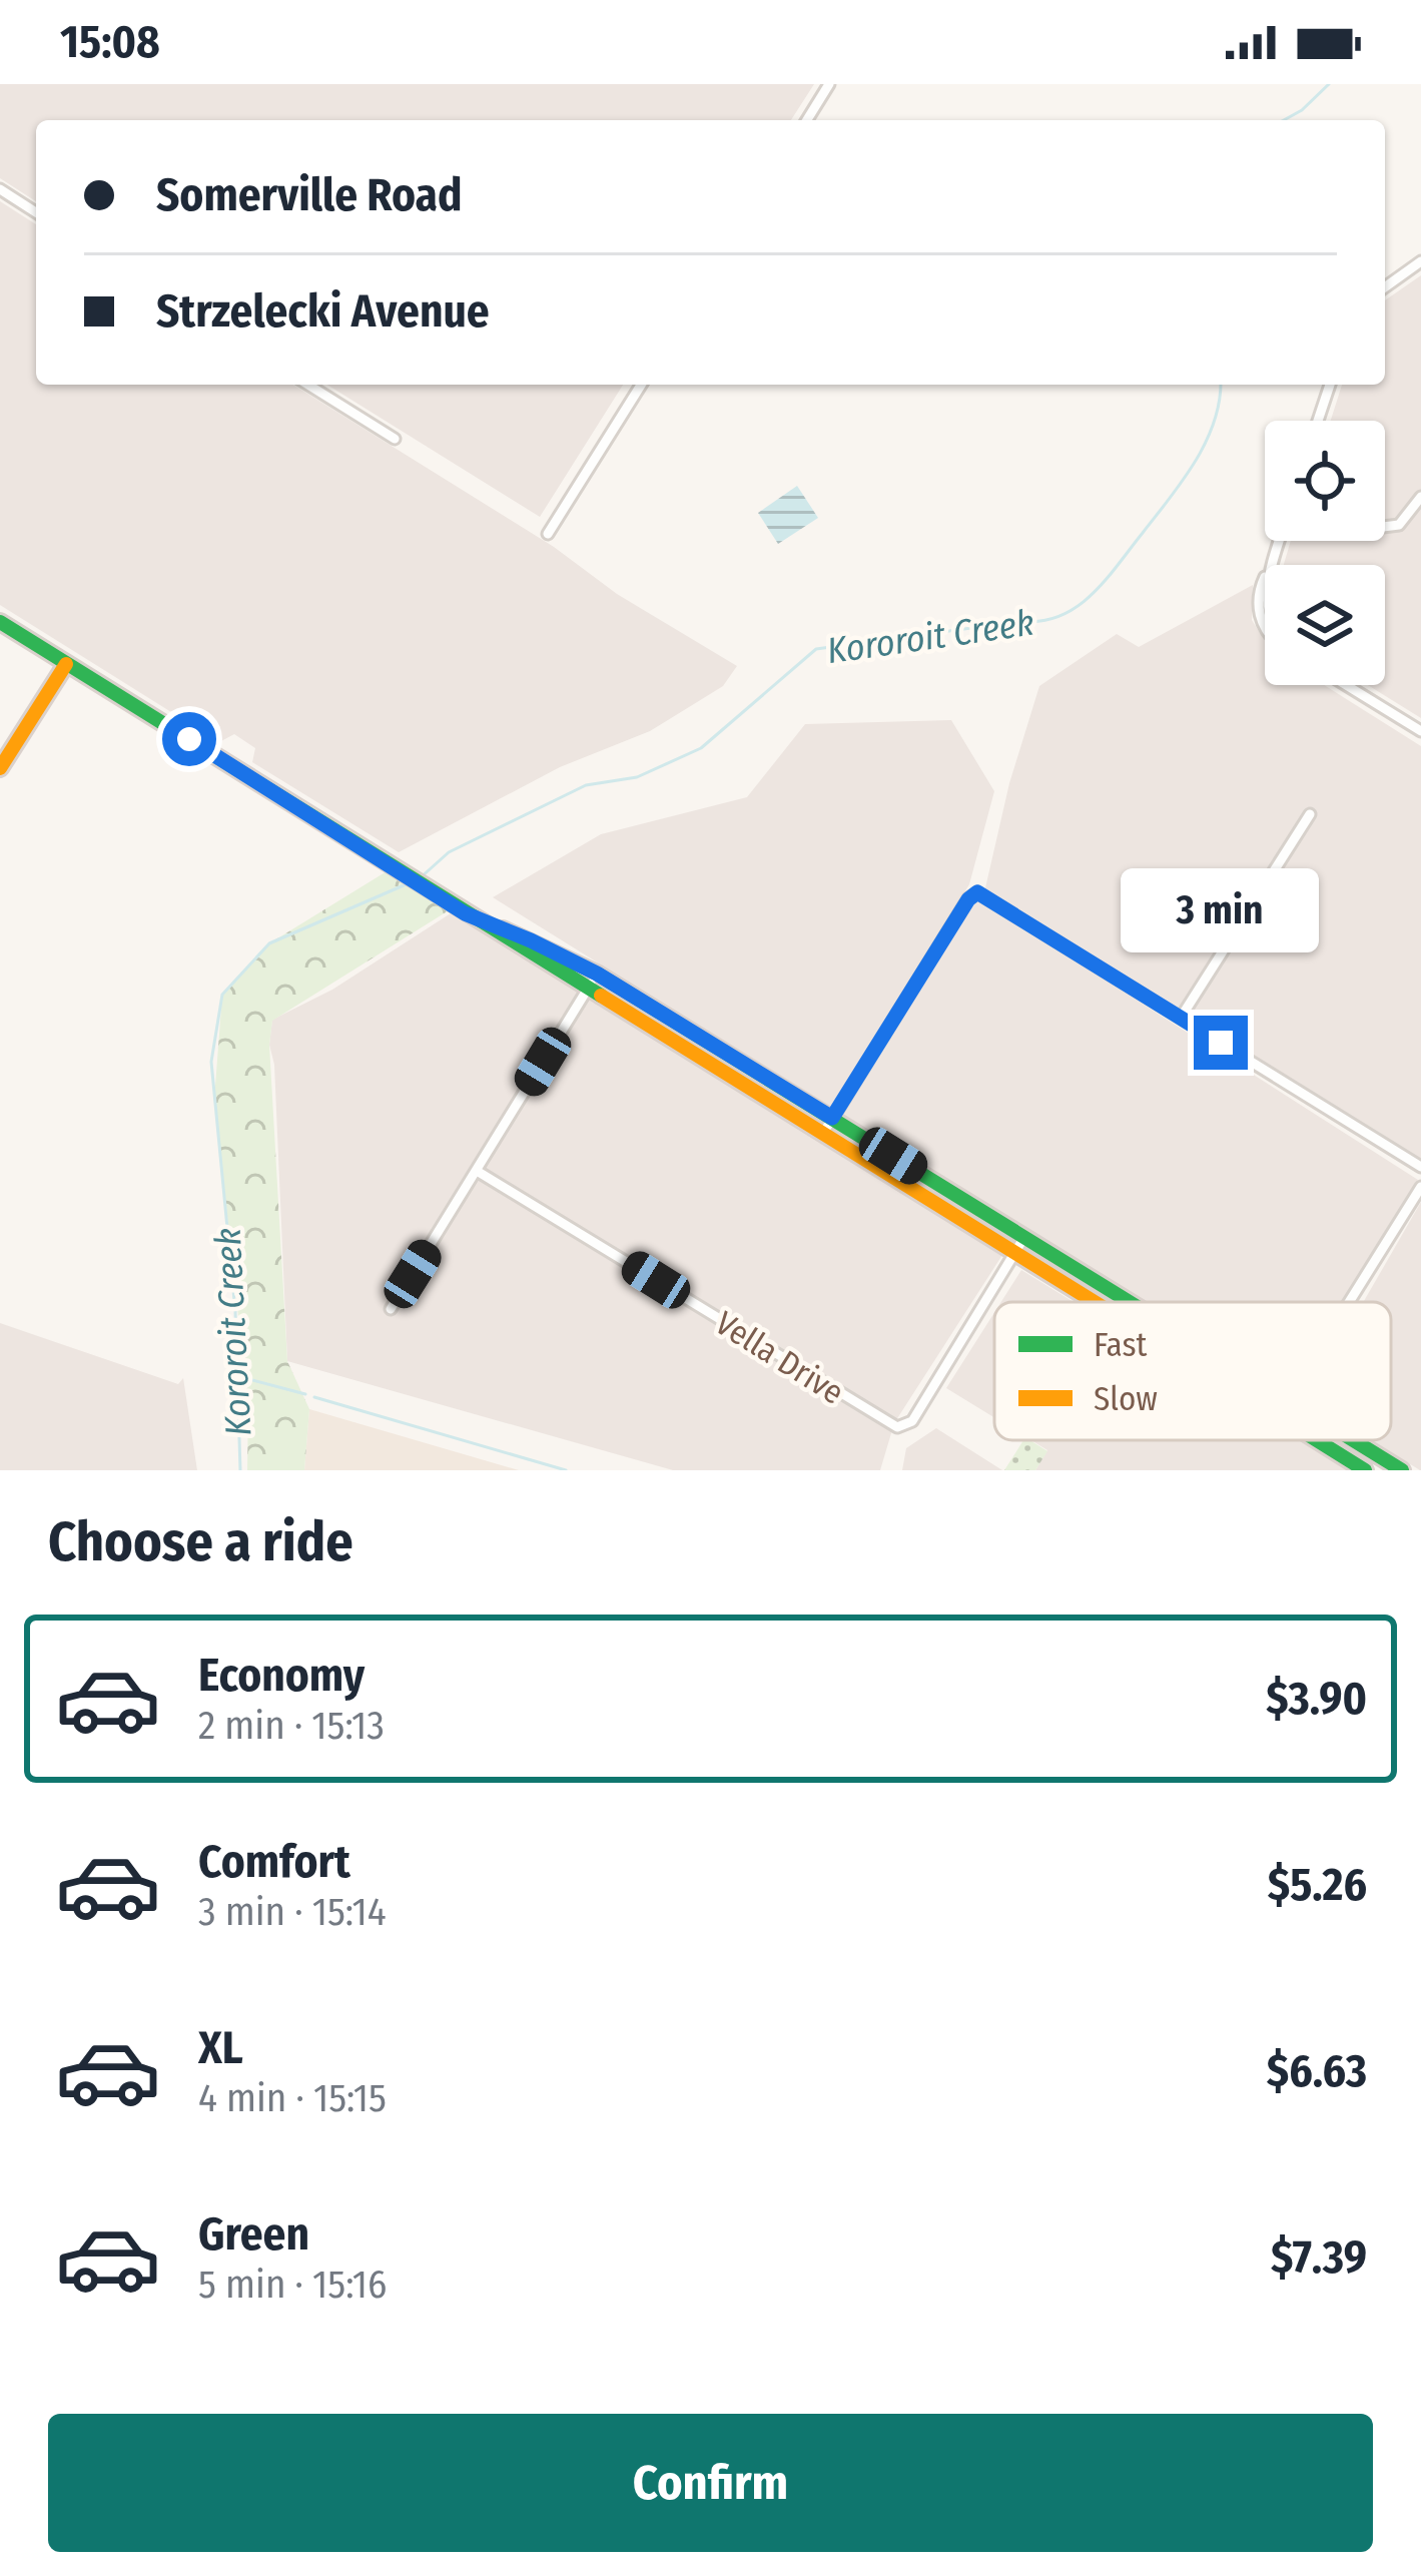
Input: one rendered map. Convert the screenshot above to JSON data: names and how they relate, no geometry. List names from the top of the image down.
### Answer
{
  "streets": {
    "street": ["Vella Drive"]
  },
  "water": ["Kororoit Creek"],
  "legend": ["Fast", "Slow"],
  "page": {
    "status": "15:08",
    "banner": ["Somerville Road", "Strzelecki Avenue"],
    "bubble": "3 min",
    "heading": "Choose a ride",
    "list": [
      {
        "name": "Economy",
        "note": "2 min · 15:13",
        "value": "$3.90"
      },
      {
        "name": "Comfort",
        "note": "3 min · 15:14",
        "value": "$5.26"
      },
      {
        "name": "XL",
        "note": "4 min · 15:15",
        "value": "$6.63"
      },
      {
        "name": "Green",
        "note": "5 min · 15:16",
        "value": "$7.39"
      }
    ],
    "buttons": "Confirm"
  }
}
